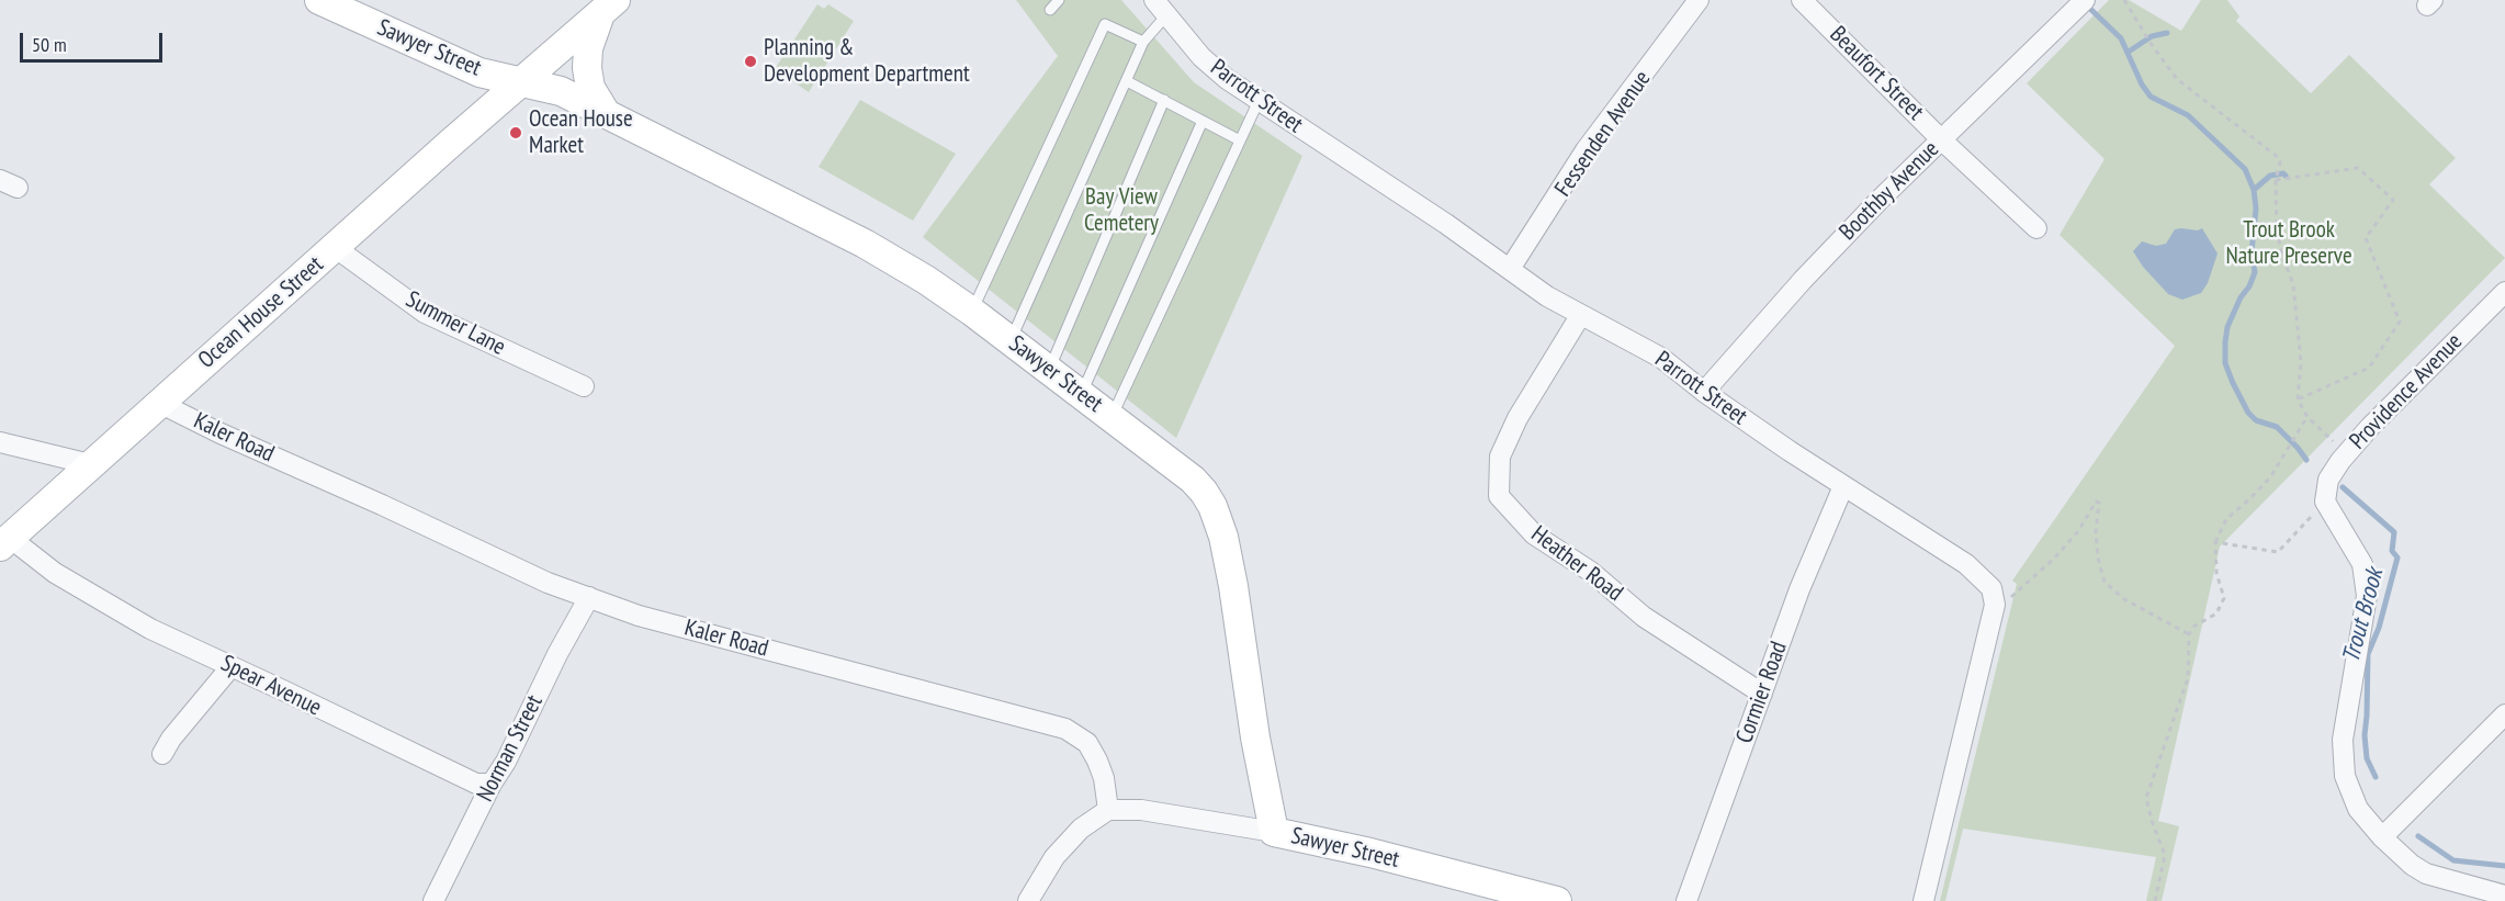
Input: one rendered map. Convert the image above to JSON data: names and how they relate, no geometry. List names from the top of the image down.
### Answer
{
  "streets": {
    "street": [
      "Sawyer Street",
      "Beaufort Street",
      "Parrott Street",
      "Fessenden Avenue",
      "Boothby Avenue",
      "Ocean House Street",
      "Summer Lane",
      "Providence Avenue",
      "Kaler Road",
      "Heather Road",
      "Spear Avenue",
      "Cormier Road",
      "Norman Street"
    ]
  },
  "crossings": [
    ["Sawyer Street", "Ocean House Street"],
    ["Beaufort Street", "Boothby Avenue"],
    ["Parrott Street", "Fessenden Avenue"],
    ["Parrott Street", "Boothby Avenue"],
    ["Parrott Street", "Heather Road"],
    ["Parrott Street", "Cormier Road"],
    ["Ocean House Street", "Summer Lane"],
    ["Ocean House Street", "Kaler Road"],
    ["Ocean House Street", "Spear Avenue"],
    ["Kaler Road", "Norman Street"],
    ["Heather Road", "Cormier Road"],
    ["Spear Avenue", "Norman Street"]
  ],
  "water": ["Trout Brook"],
  "parks": ["Bay View Cemetery", "Trout Brook Nature Preserve"],
  "places": ["Planning & Development Department", "Ocean House Market"],
  "scale_bar": "50 m"
}
